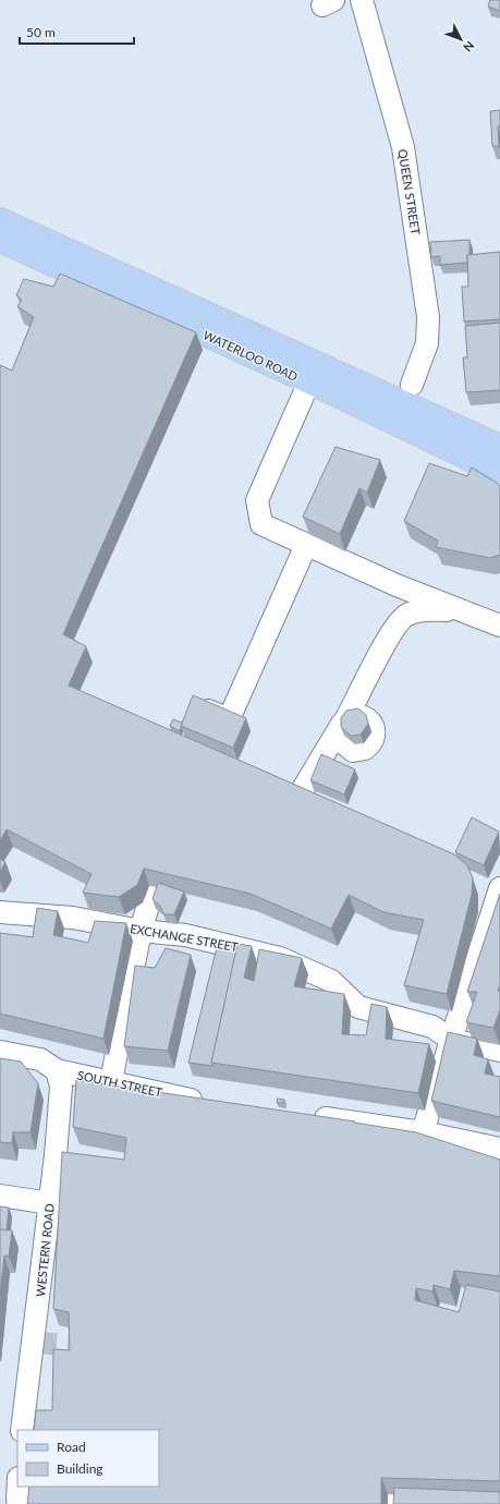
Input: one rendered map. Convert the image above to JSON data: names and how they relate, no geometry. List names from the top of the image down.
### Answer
{
  "streets": {
    "main road": ["WATERLOO ROAD"],
    "street": [
      "QUEEN STREET",
      "EXCHANGE STREET",
      "SOUTH STREET",
      "WESTERN ROAD"
    ]
  },
  "crossings": [
    ["SOUTH STREET", "WESTERN ROAD"]
  ],
  "legend": ["Road", "Building"],
  "scale_bar": "50 m",
  "north": "bottom right"
}
